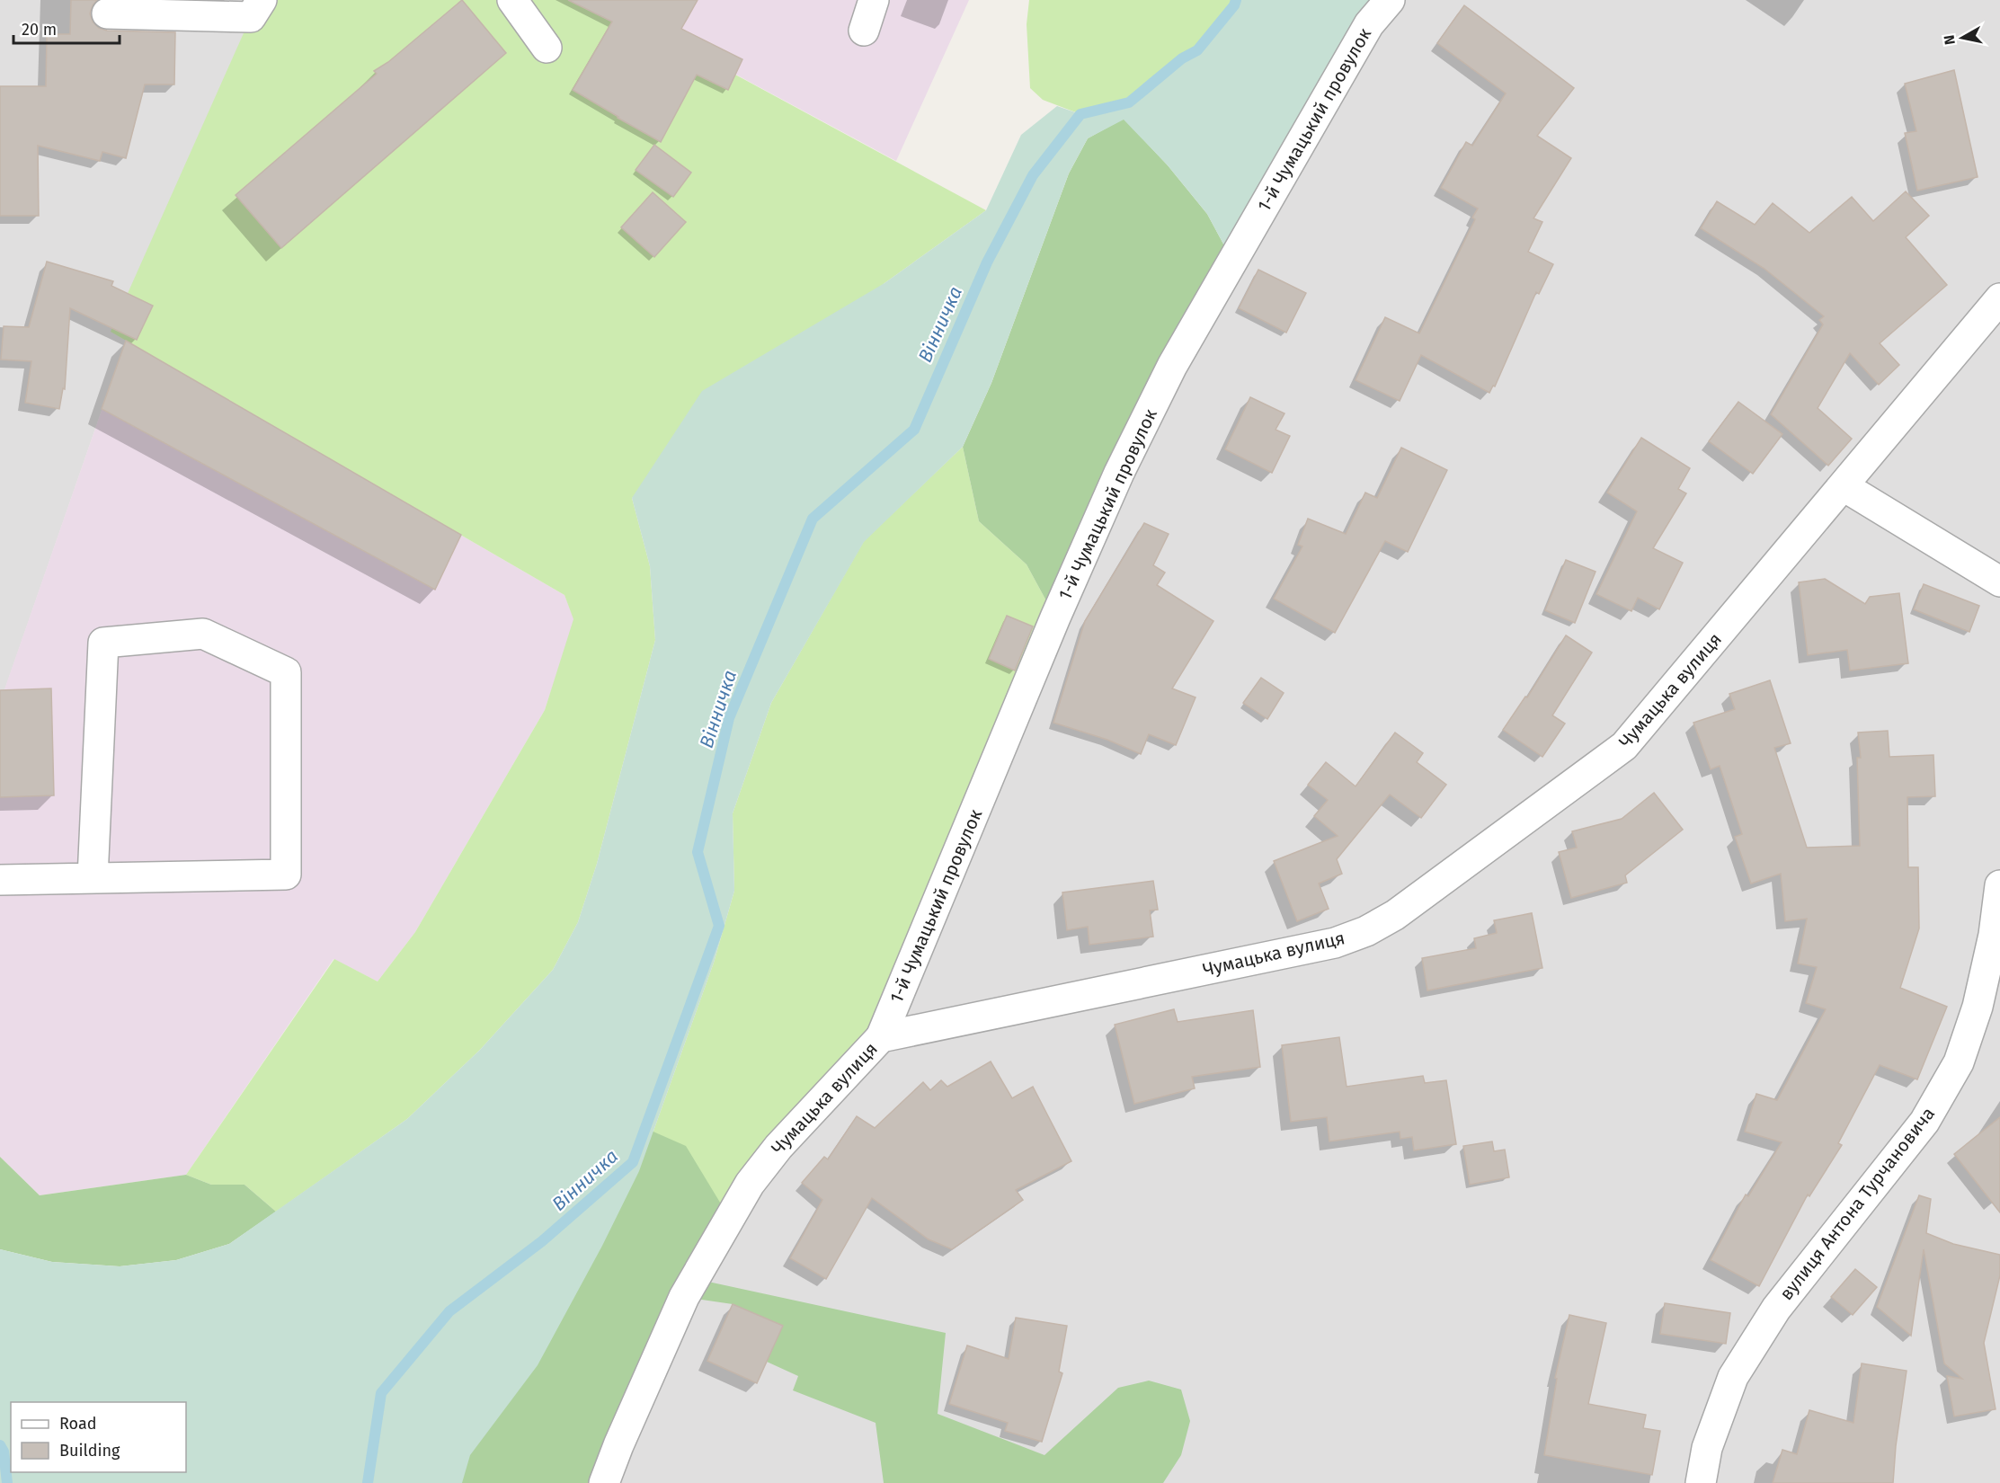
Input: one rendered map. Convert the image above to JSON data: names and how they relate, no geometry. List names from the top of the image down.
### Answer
{
  "streets": {
    "street": ["1-й Чумацький провулок", "Чумацька вулиця", "вулиця Антона Турчановича"]
  },
  "crossings": [
    ["1-й Чумацький провулок", "Чумацька вулиця"]
  ],
  "water": ["Вінничка"],
  "legend": ["Road", "Building"],
  "scale_bar": "20 m",
  "north": "left"
}
